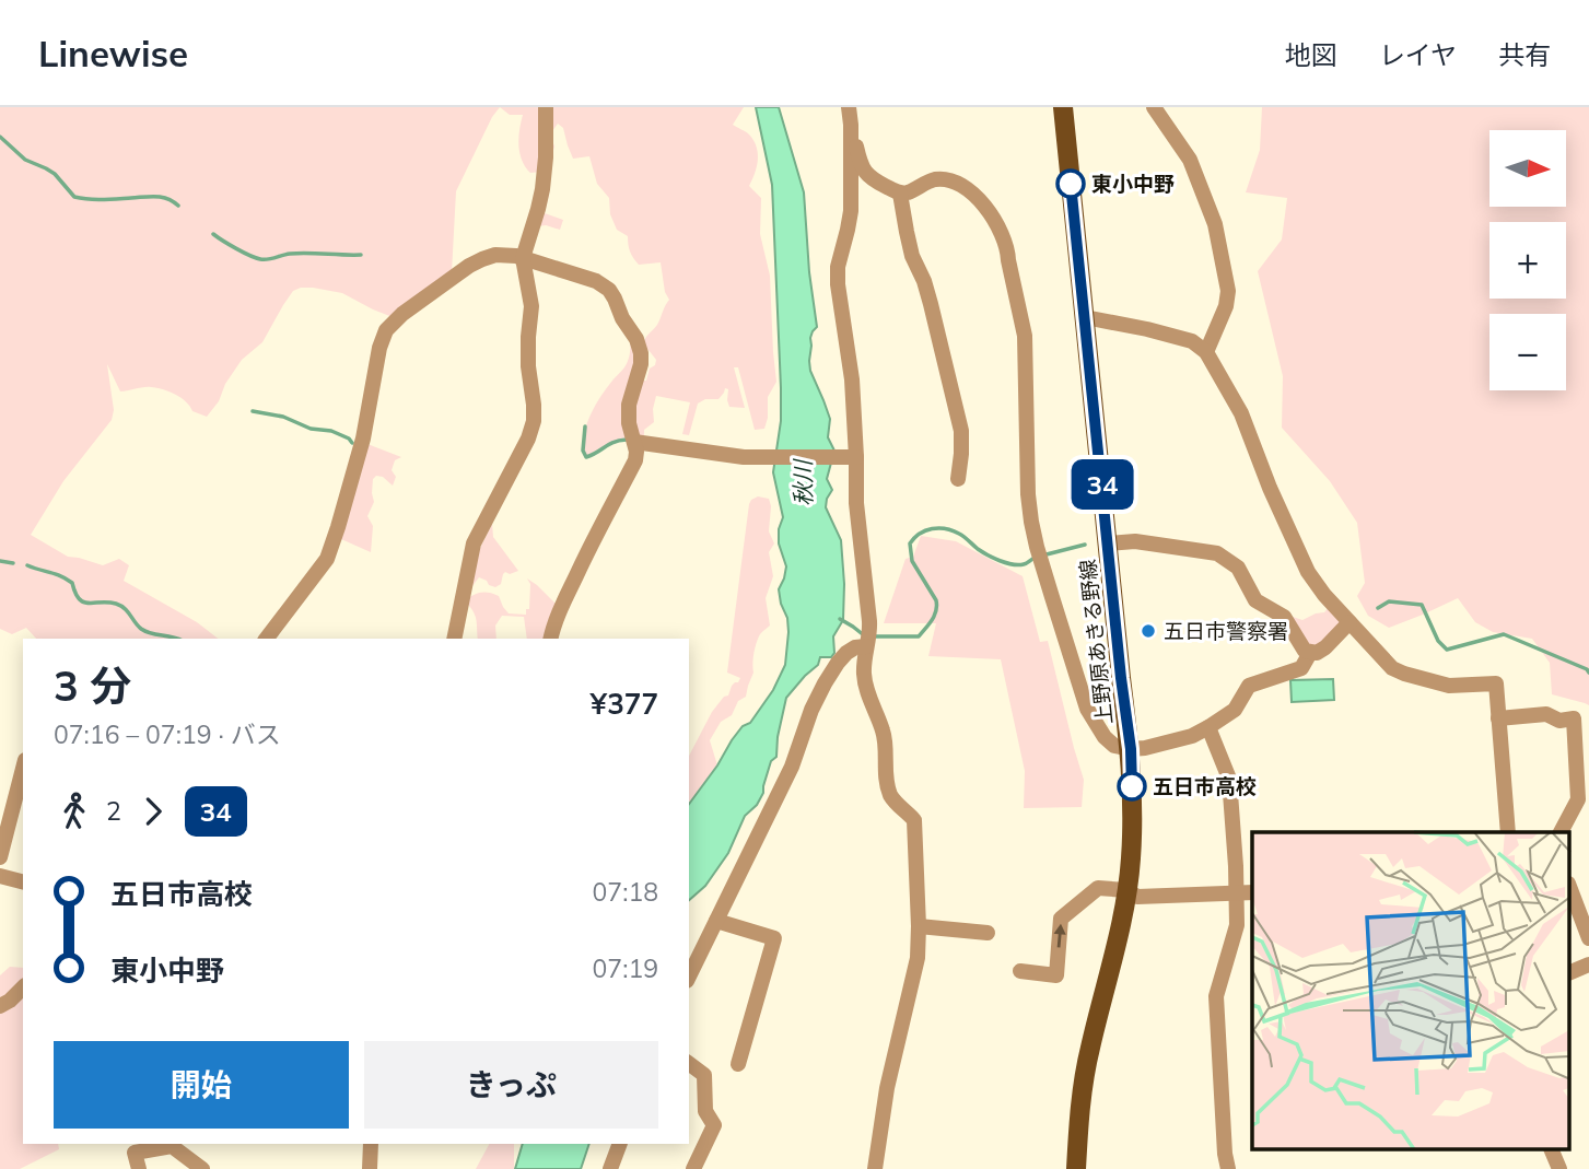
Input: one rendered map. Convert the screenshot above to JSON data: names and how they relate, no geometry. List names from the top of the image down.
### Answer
{
  "streets": {
    "main road": ["上野原あきる野線"]
  },
  "water": ["秋川"],
  "places": ["東小中野", "五日市警察署", "五日市高校"],
  "lines": ["bus line 34"],
  "north": "right",
  "page": {
    "header": "Linewise",
    "nav": ["地図", "レイヤ", "共有"],
    "on_map": "34",
    "map_buttons": ["+", "−"],
    "heading": ["3 分", "07:16 – 07:19 · バス", "¥377"],
    "legs": ["2", "34"],
    "list": [
      {
        "name": "五日市高校",
        "value": "07:18"
      },
      {
        "name": "東小中野",
        "value": "07:19"
      }
    ],
    "buttons": ["開始", "きっぷ"]
  }
}
